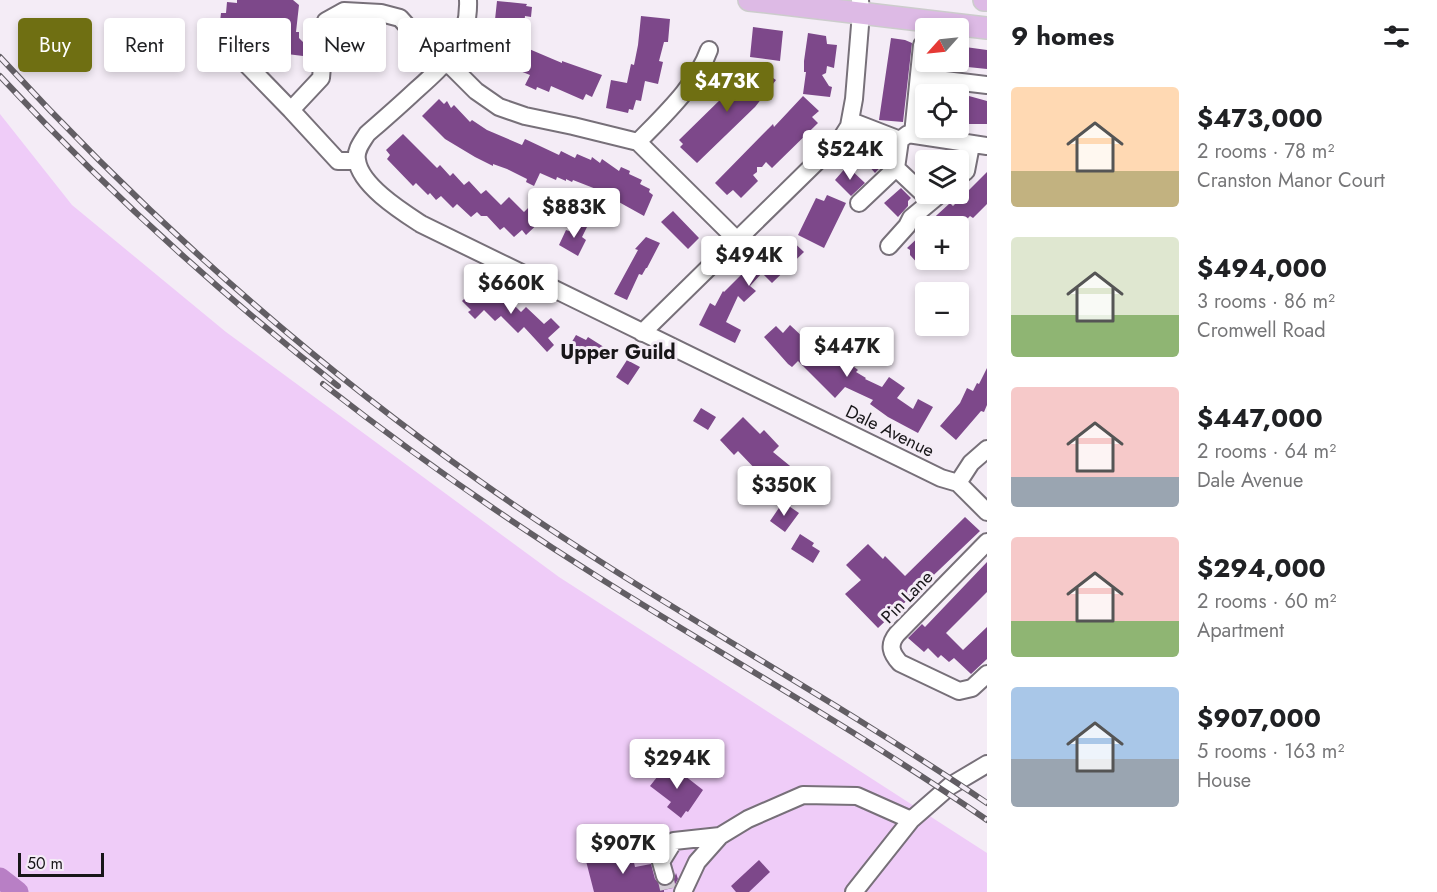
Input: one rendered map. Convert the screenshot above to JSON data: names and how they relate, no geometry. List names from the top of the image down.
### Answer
{
  "streets": {
    "street": ["Dale Avenue", "Pin Lane"]
  },
  "districts": ["Upper Guild"],
  "scale_bar": "50 m",
  "north": "bottom left",
  "page": {
    "heading": "9 homes",
    "map_buttons": ["+", "−"],
    "chip": [
      "Buy",
      "Rent",
      "Filters",
      "New",
      "Apartment"
    ],
    "price": [
      "$473K",
      "$524K",
      "$883K",
      "$494K",
      "$660K",
      "$447K",
      "$350K",
      "$294K",
      "$907K"
    ],
    "list": [
      {
        "name": "$473,000",
        "note": "2 rooms · 78 m² · Cranston Manor Court"
      },
      {
        "name": "$494,000",
        "note": "3 rooms · 86 m² · Cromwell Road"
      },
      {
        "name": "$447,000",
        "note": "2 rooms · 64 m² · Dale Avenue"
      },
      {
        "name": "$294,000",
        "note": "2 rooms · 60 m² · Apartment"
      },
      {
        "name": "$907,000",
        "note": "5 rooms · 163 m² · House"
      }
    ],
    "scale": "50 m"
  }
}
